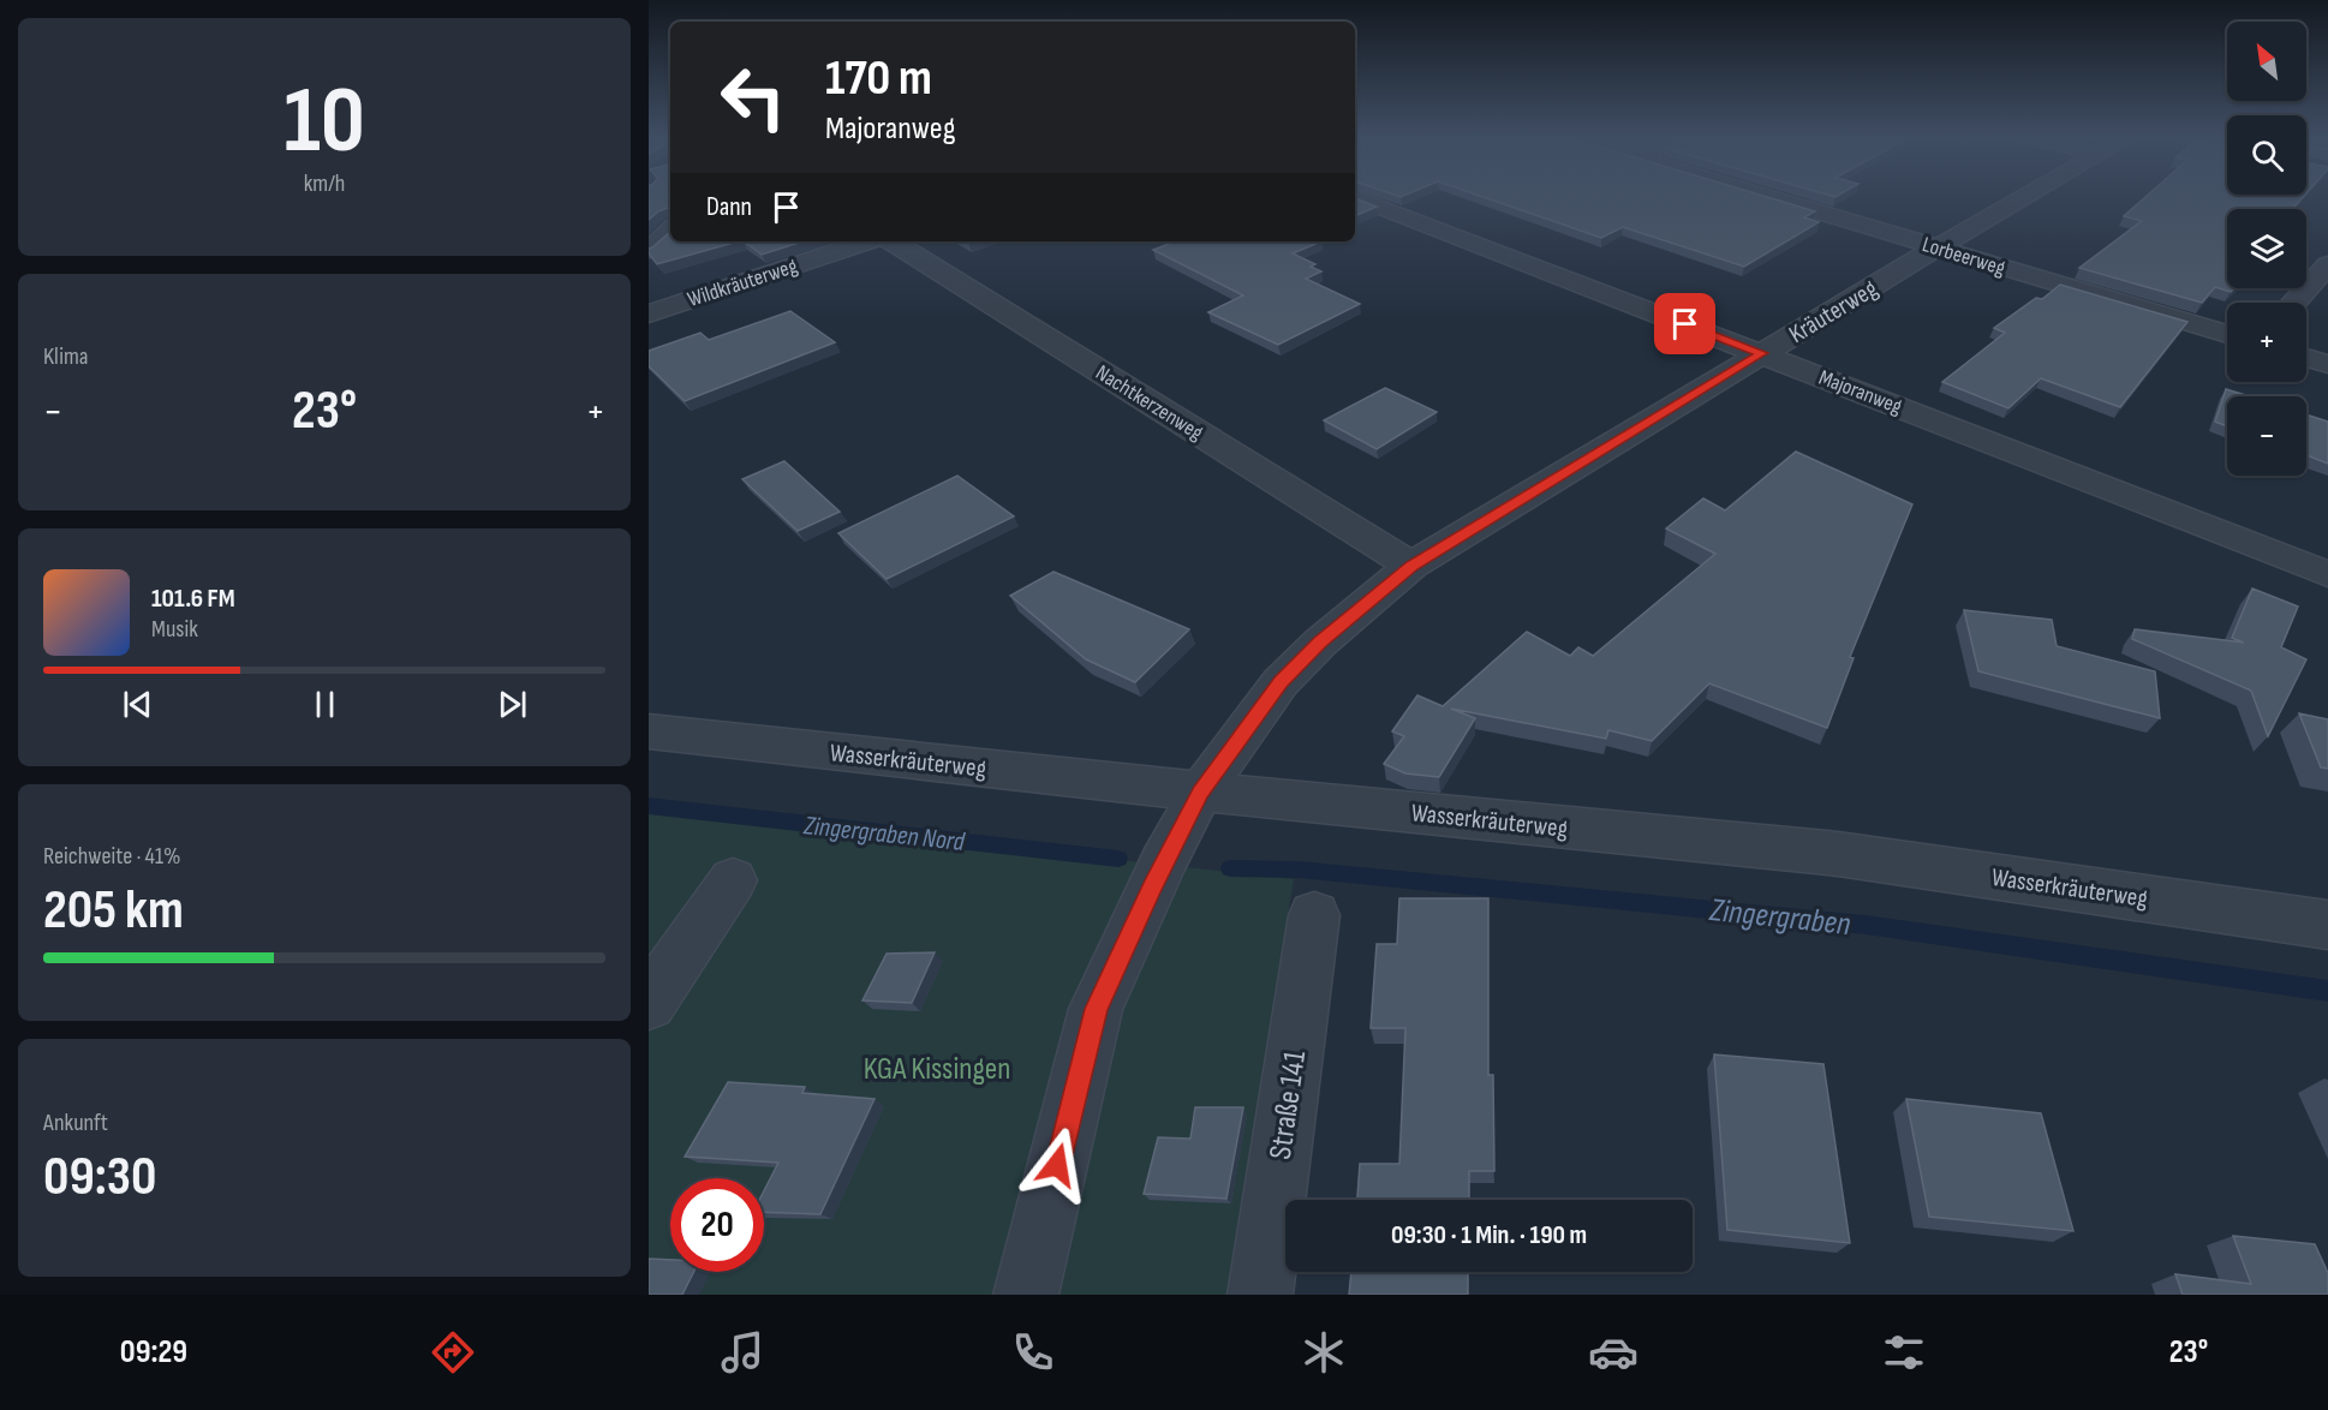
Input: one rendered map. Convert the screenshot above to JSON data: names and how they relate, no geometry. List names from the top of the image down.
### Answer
{
  "streets": {
    "street": [
      "Lorbeerweg",
      "Wildkräuterweg",
      "Kräuterweg",
      "Majoranweg",
      "Nachtkerzenweg",
      "Wasserkräuterweg",
      "Straße 141"
    ]
  },
  "crossings": [
    ["Lorbeerweg", "Kräuterweg"],
    ["Kräuterweg", "Majoranweg"],
    ["Kräuterweg", "Nachtkerzenweg"],
    ["Kräuterweg", "Wasserkräuterweg"]
  ],
  "water": ["Zingergraben Nord", "Zingergraben"],
  "parks": ["KGA Kissingen"],
  "north": "top left",
  "page": {
    "tile": [
      ["10", "km/h"],
      "Klima",
      ["Reichweite · 41%", "205 km"],
      ["Ankunft", "09:30"]
    ],
    "map_buttons": ["+", "−"],
    "turn": ["170 m", "Majoranweg"],
    "then": "Dann",
    "heat": ["−", "23°", "+"],
    "song": ["101.6 FM", "Musik"],
    "limit": "20",
    "trip": "09:30 · 1 Min. · 190 m",
    "tabs": ["09:29", "23°"]
  }
}
